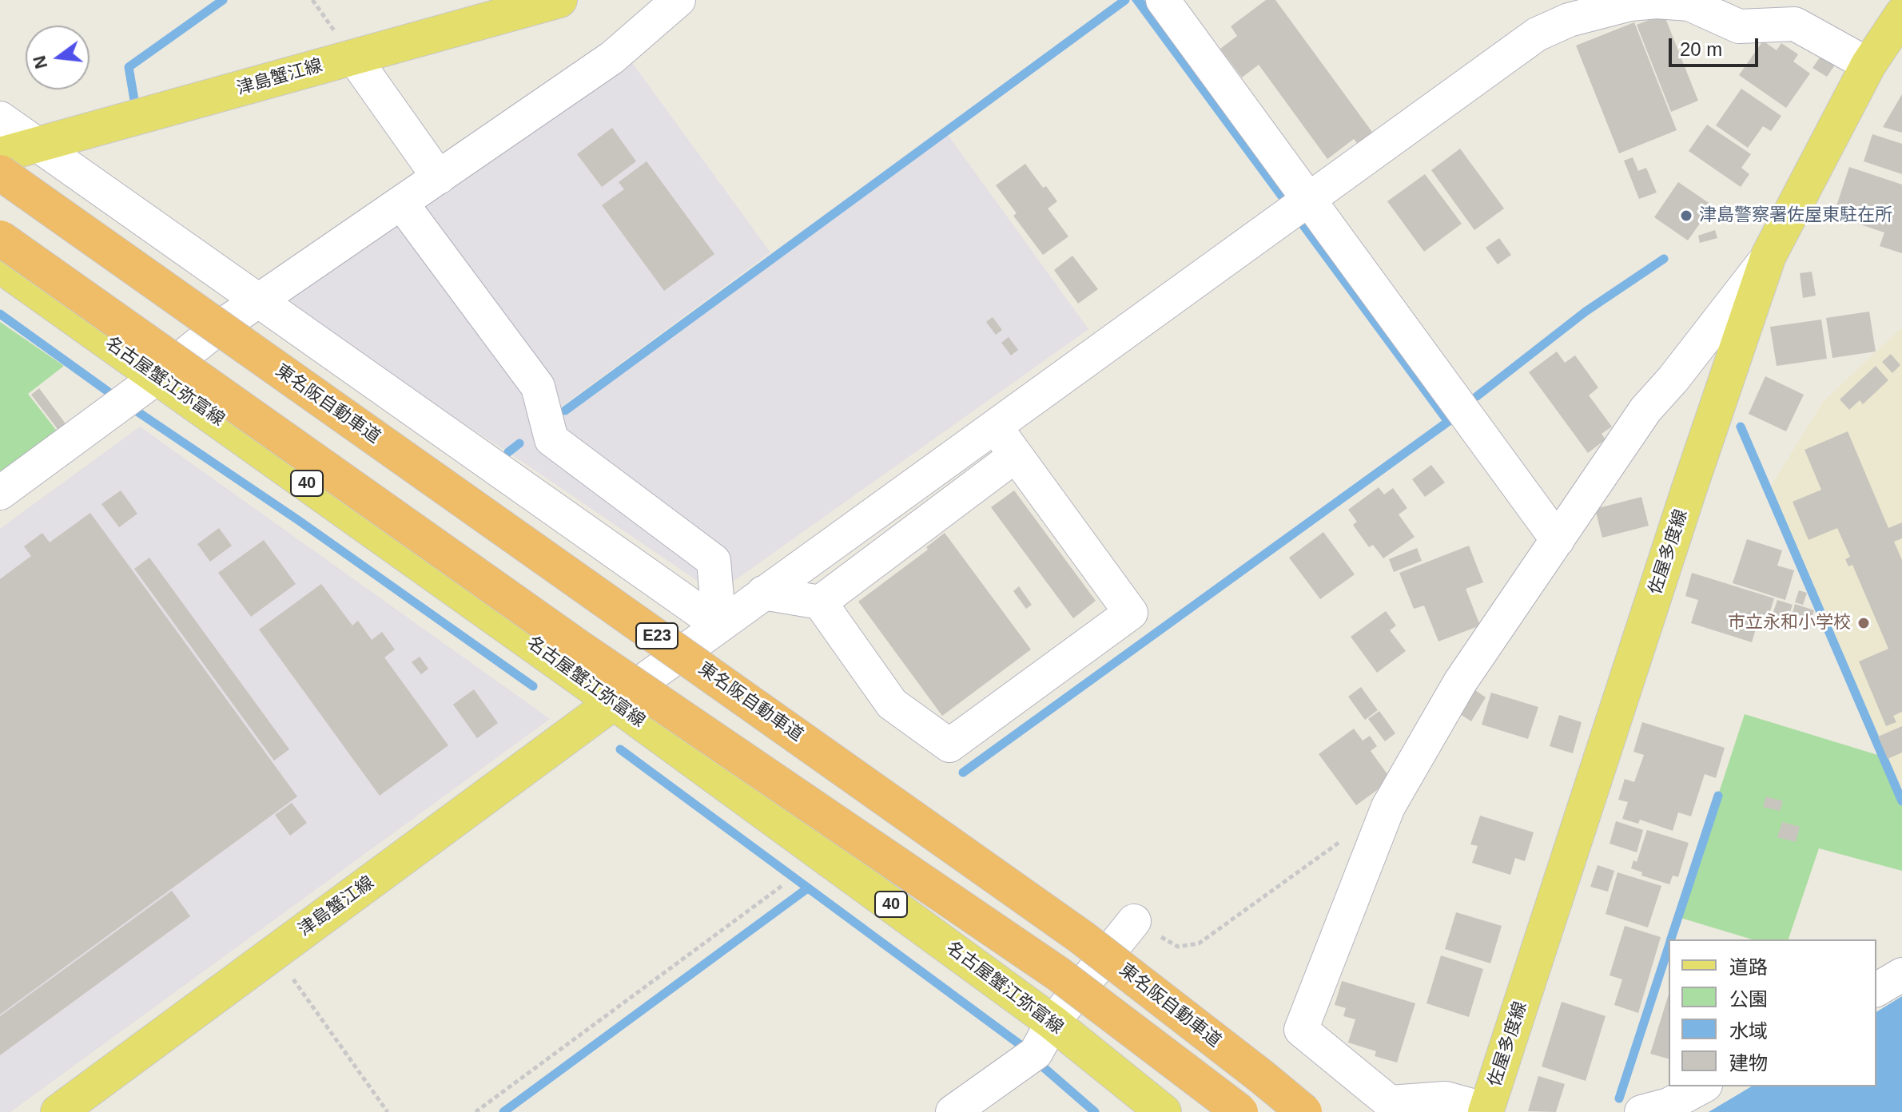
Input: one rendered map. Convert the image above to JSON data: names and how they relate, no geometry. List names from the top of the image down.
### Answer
{
  "streets": {
    "highway": ["東名阪自動車道", "E23"],
    "main road": [
      "津島蟹江線",
      "名古屋蟹江弥富線",
      "40",
      "佐屋多度線"
    ]
  },
  "crossings": [
    ["津島蟹江線", "名古屋蟹江弥富線"]
  ],
  "places": ["津島警察署佐屋東駐在所", "市立永和小学校"],
  "legend": [
    "道路",
    "公園",
    "水域",
    "建物"
  ],
  "scale_bar": "20 m",
  "north": "left"
}
